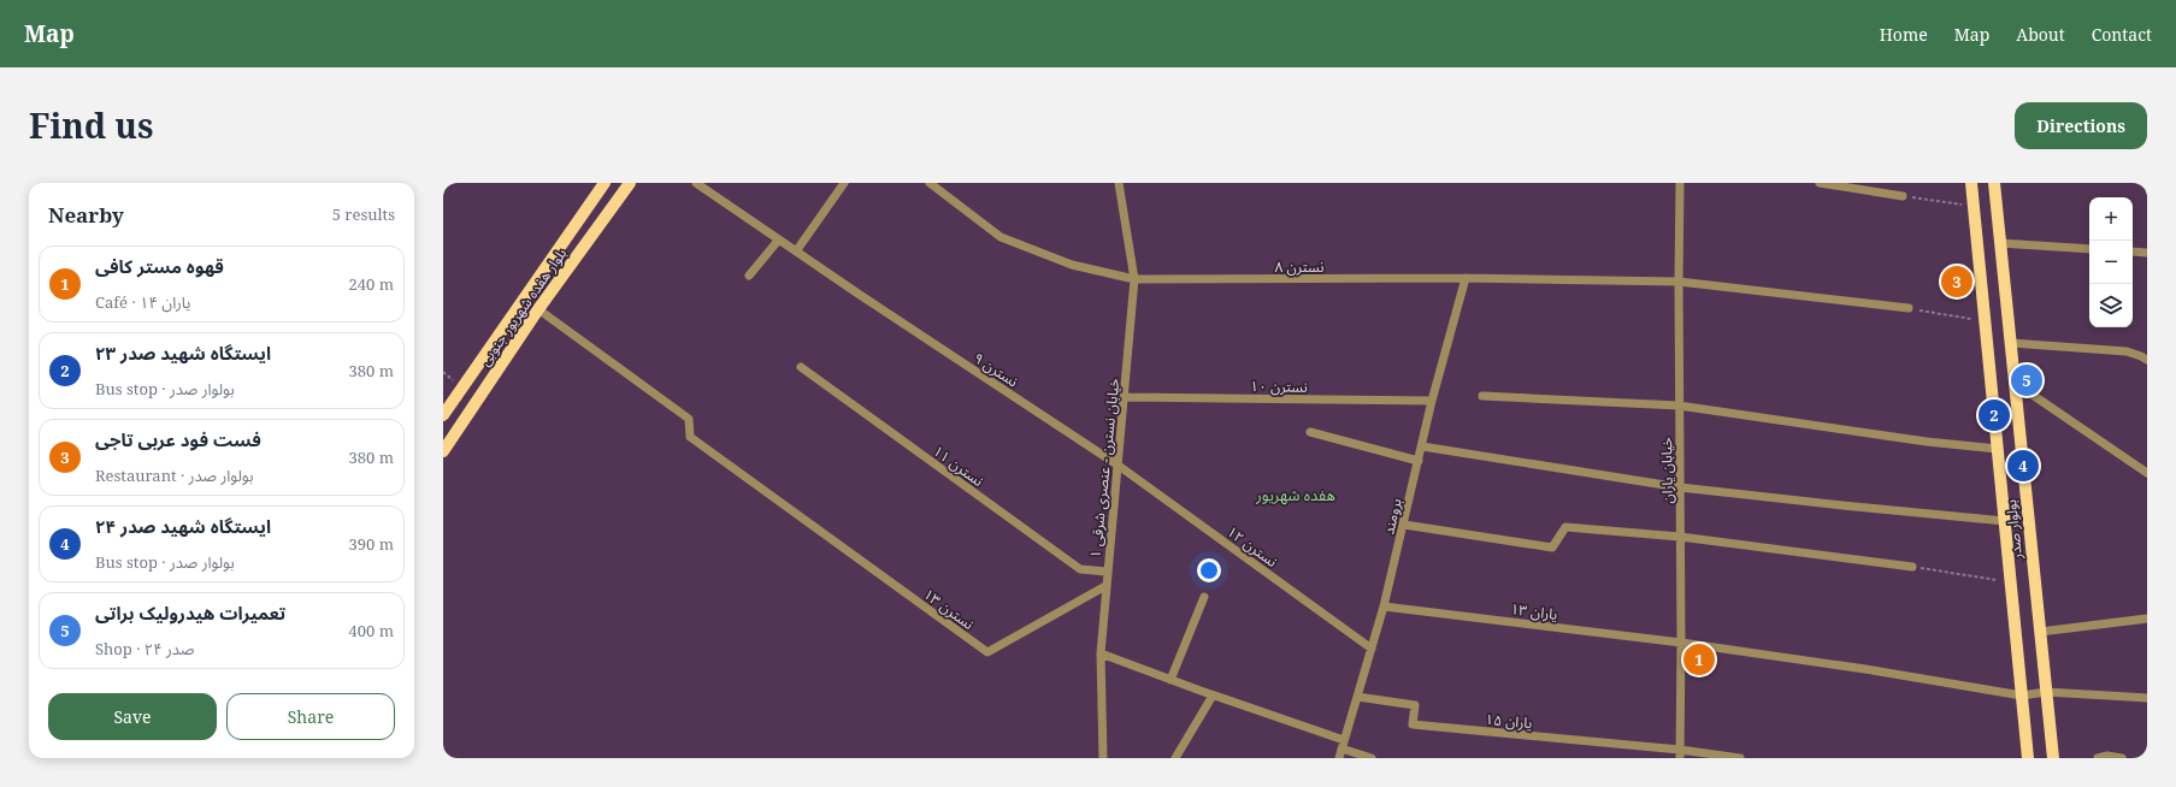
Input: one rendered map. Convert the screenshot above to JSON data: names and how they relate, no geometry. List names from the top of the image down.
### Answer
{
  "streets": {
    "main road": ["بلوار هفده شهریور جنوبی", "بولوار صدر"],
    "street": [
      "نسترن ۸",
      "نسترن ۹",
      "نسترن ۱۰",
      "نسترن ۱۱",
      "خیابان نسترن - عنصری شرقی ۱",
      "خیابان یاران",
      "برومند",
      "نسترن ۱۲",
      "نسترن ۱۳",
      "یاران ۱۳",
      "یاران ۱۵"
    ]
  },
  "crossings": [
    ["نسترن ۸", "خیابان نسترن - عنصری شرقی ۱"],
    ["نسترن ۸", "خیابان یاران"],
    ["نسترن ۸", "برومند"],
    ["بلوار هفده شهریور جنوبی", "نسترن ۱۳"],
    ["نسترن ۹", "خیابان نسترن - عنصری شرقی ۱"],
    ["نسترن ۹", "نسترن ۱۲"],
    ["نسترن ۱۰", "خیابان نسترن - عنصری شرقی ۱"],
    ["نسترن ۱۰", "برومند"],
    ["نسترن ۱۱", "خیابان نسترن - عنصری شرقی ۱"],
    ["خیابان نسترن - عنصری شرقی ۱", "نسترن ۱۲"],
    ["خیابان نسترن - عنصری شرقی ۱", "نسترن ۱۳"],
    ["خیابان یاران", "یاران ۱۳"],
    ["خیابان یاران", "یاران ۱۵"],
    ["برومند", "نسترن ۱۲"],
    ["برومند", "یاران ۱۳"],
    ["برومند", "یاران ۱۵"],
    ["بولوار صدر", "یاران ۱۳"]
  ],
  "districts": ["هفده شهریور"],
  "page": {
    "header": "Map",
    "nav": [
      "Home",
      "Map",
      "About",
      "Contact"
    ],
    "title": "Find us",
    "buttons": [
      "Directions",
      ["Save", "Share"]
    ],
    "heading": ["Nearby", "5 results"],
    "map_buttons": ["+", "−"],
    "list": [
      {
        "mark": "1",
        "name": "قهوه مستر کافی",
        "note": "Café · یاران ۱۴",
        "value": "240 m"
      },
      {
        "mark": "2",
        "name": "ایستگاه شهید صدر ۲۳",
        "note": "Bus stop · بولوار صدر",
        "value": "380 m"
      },
      {
        "mark": "3",
        "name": "فست فود عربی تاجی",
        "note": "Restaurant · بولوار صدر",
        "value": "380 m"
      },
      {
        "mark": "4",
        "name": "ایستگاه شهید صدر ۲۴",
        "note": "Bus stop · بولوار صدر",
        "value": "390 m"
      },
      {
        "mark": "5",
        "name": "تعمیرات هیدرولیک براتی",
        "note": "Shop · صدر ۲۴",
        "value": "400 m"
      }
    ],
    "pins": [
      "3",
      "5",
      "2",
      "4",
      "1"
    ]
  }
}
